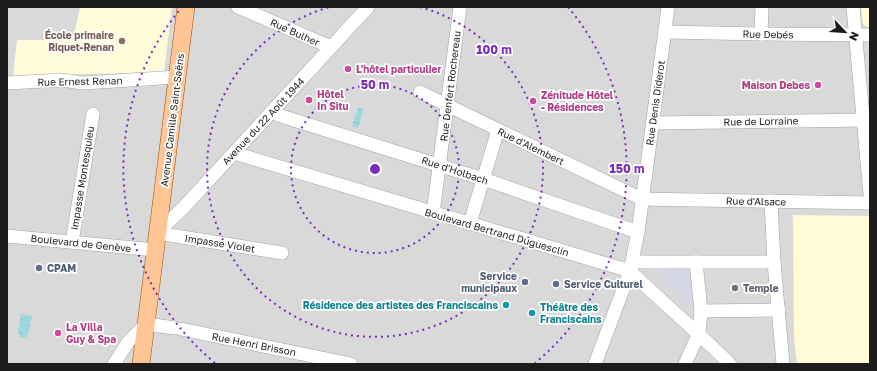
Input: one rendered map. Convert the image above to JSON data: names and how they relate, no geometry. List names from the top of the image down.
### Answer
{
  "streets": {
    "main road": ["Avenue Camille Saint-Saëns"],
    "street": [
      "Rue Bulher",
      "Rue Debés",
      "Rue Ernest Renan",
      "Rue Denfert Rochereau",
      "Rue Denis Diderot",
      "Avenue du 22 Août 1944",
      "Rue de Lorraine",
      "Rue d'Alembert",
      "Rue d'Holbach",
      "Impasse Montesquieu",
      "Rue d'Alsace",
      "Boulevard Bertrand Duguesclin",
      "Boulevard de Genève",
      "Impasse Violet",
      "Rue Henri Brisson"
    ]
  },
  "crossings": [
    ["Rue Bulher", "Avenue du 22 Août 1944"],
    ["Rue Debés", "Rue Denis Diderot"],
    ["Rue Ernest Renan", "Avenue Camille Saint-Saëns"],
    ["Rue Denfert Rochereau", "Rue d'Alembert"],
    ["Rue Denfert Rochereau", "Rue d'Holbach"],
    ["Rue Denfert Rochereau", "Boulevard Bertrand Duguesclin"],
    ["Rue Denis Diderot", "Rue de Lorraine"],
    ["Rue Denis Diderot", "Rue d'Alembert"],
    ["Rue Denis Diderot", "Rue d'Holbach"],
    ["Rue Denis Diderot", "Rue d'Alsace"],
    ["Rue Denis Diderot", "Boulevard Bertrand Duguesclin"],
    ["Avenue Camille Saint-Saëns", "Avenue du 22 Août 1944"],
    ["Avenue Camille Saint-Saëns", "Boulevard de Genève"],
    ["Avenue Camille Saint-Saëns", "Impasse Violet"],
    ["Avenue Camille Saint-Saëns", "Rue Henri Brisson"],
    ["Avenue du 22 Août 1944", "Rue d'Holbach"],
    ["Avenue du 22 Août 1944", "Boulevard Bertrand Duguesclin"],
    ["Avenue du 22 Août 1944", "Impasse Violet"],
    ["Rue d'Alembert", "Rue d'Alsace"],
    ["Impasse Montesquieu", "Boulevard de Genève"]
  ],
  "places": [
    "École primaire Riquet-Renan",
    "L'hôtel particulier",
    "Maison Debes",
    "Hôtel In Situ",
    "Zénitude Hôtel - Résidences",
    "CPAM",
    "Service municipaux",
    "Service Culturel",
    "Temple",
    "Résidence des artistes des Franciscains",
    "Théâtre des Franciscains",
    "La Villa Guy & Spa"
  ],
  "north": "bottom right",
  "rings": ["100 m", "50 m", "150 m"]
}
